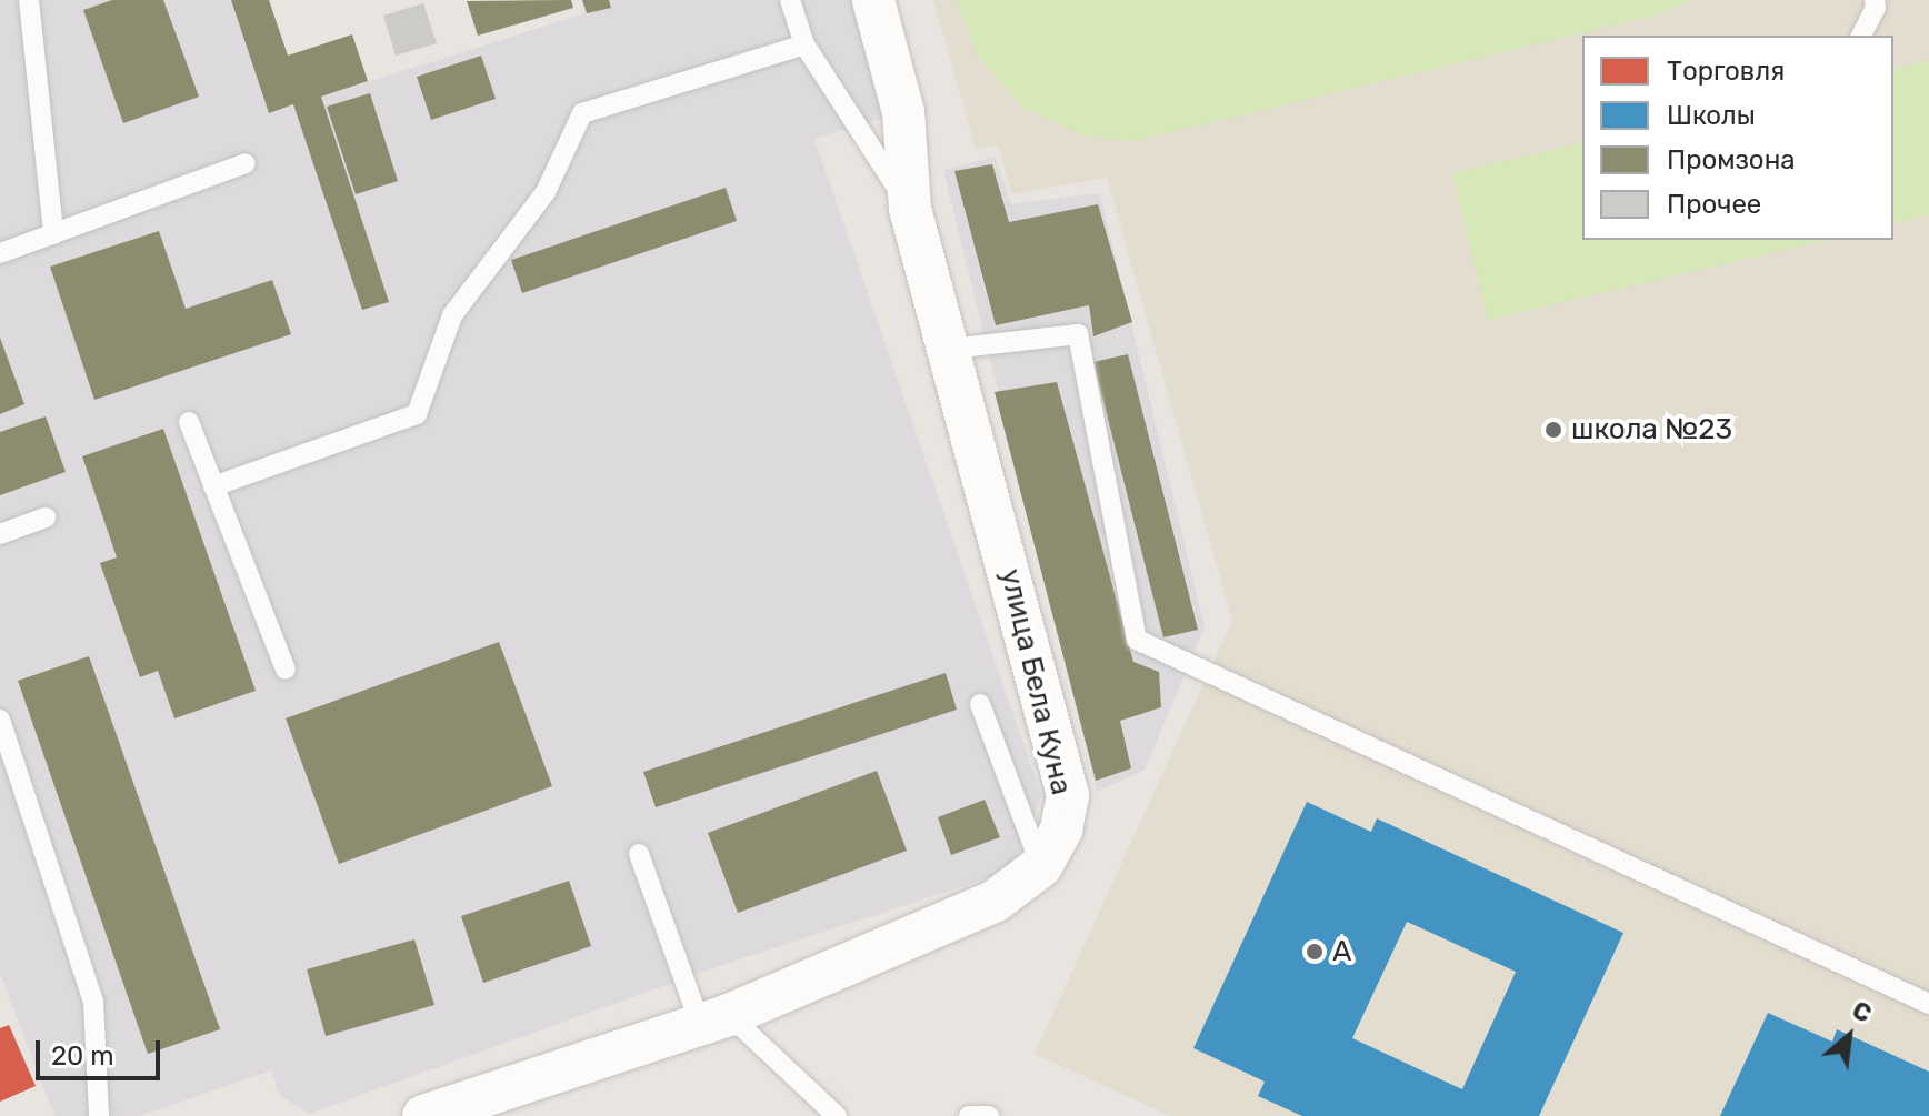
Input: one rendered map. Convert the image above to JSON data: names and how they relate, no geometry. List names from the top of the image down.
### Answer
{
  "streets": {
    "street": ["улица Бела Куна"]
  },
  "places": ["школа №23", "А"],
  "legend": [
    "Торговля",
    "Школы",
    "Промзона",
    "Прочее"
  ],
  "scale_bar": "20 m",
  "north": "top right"
}
